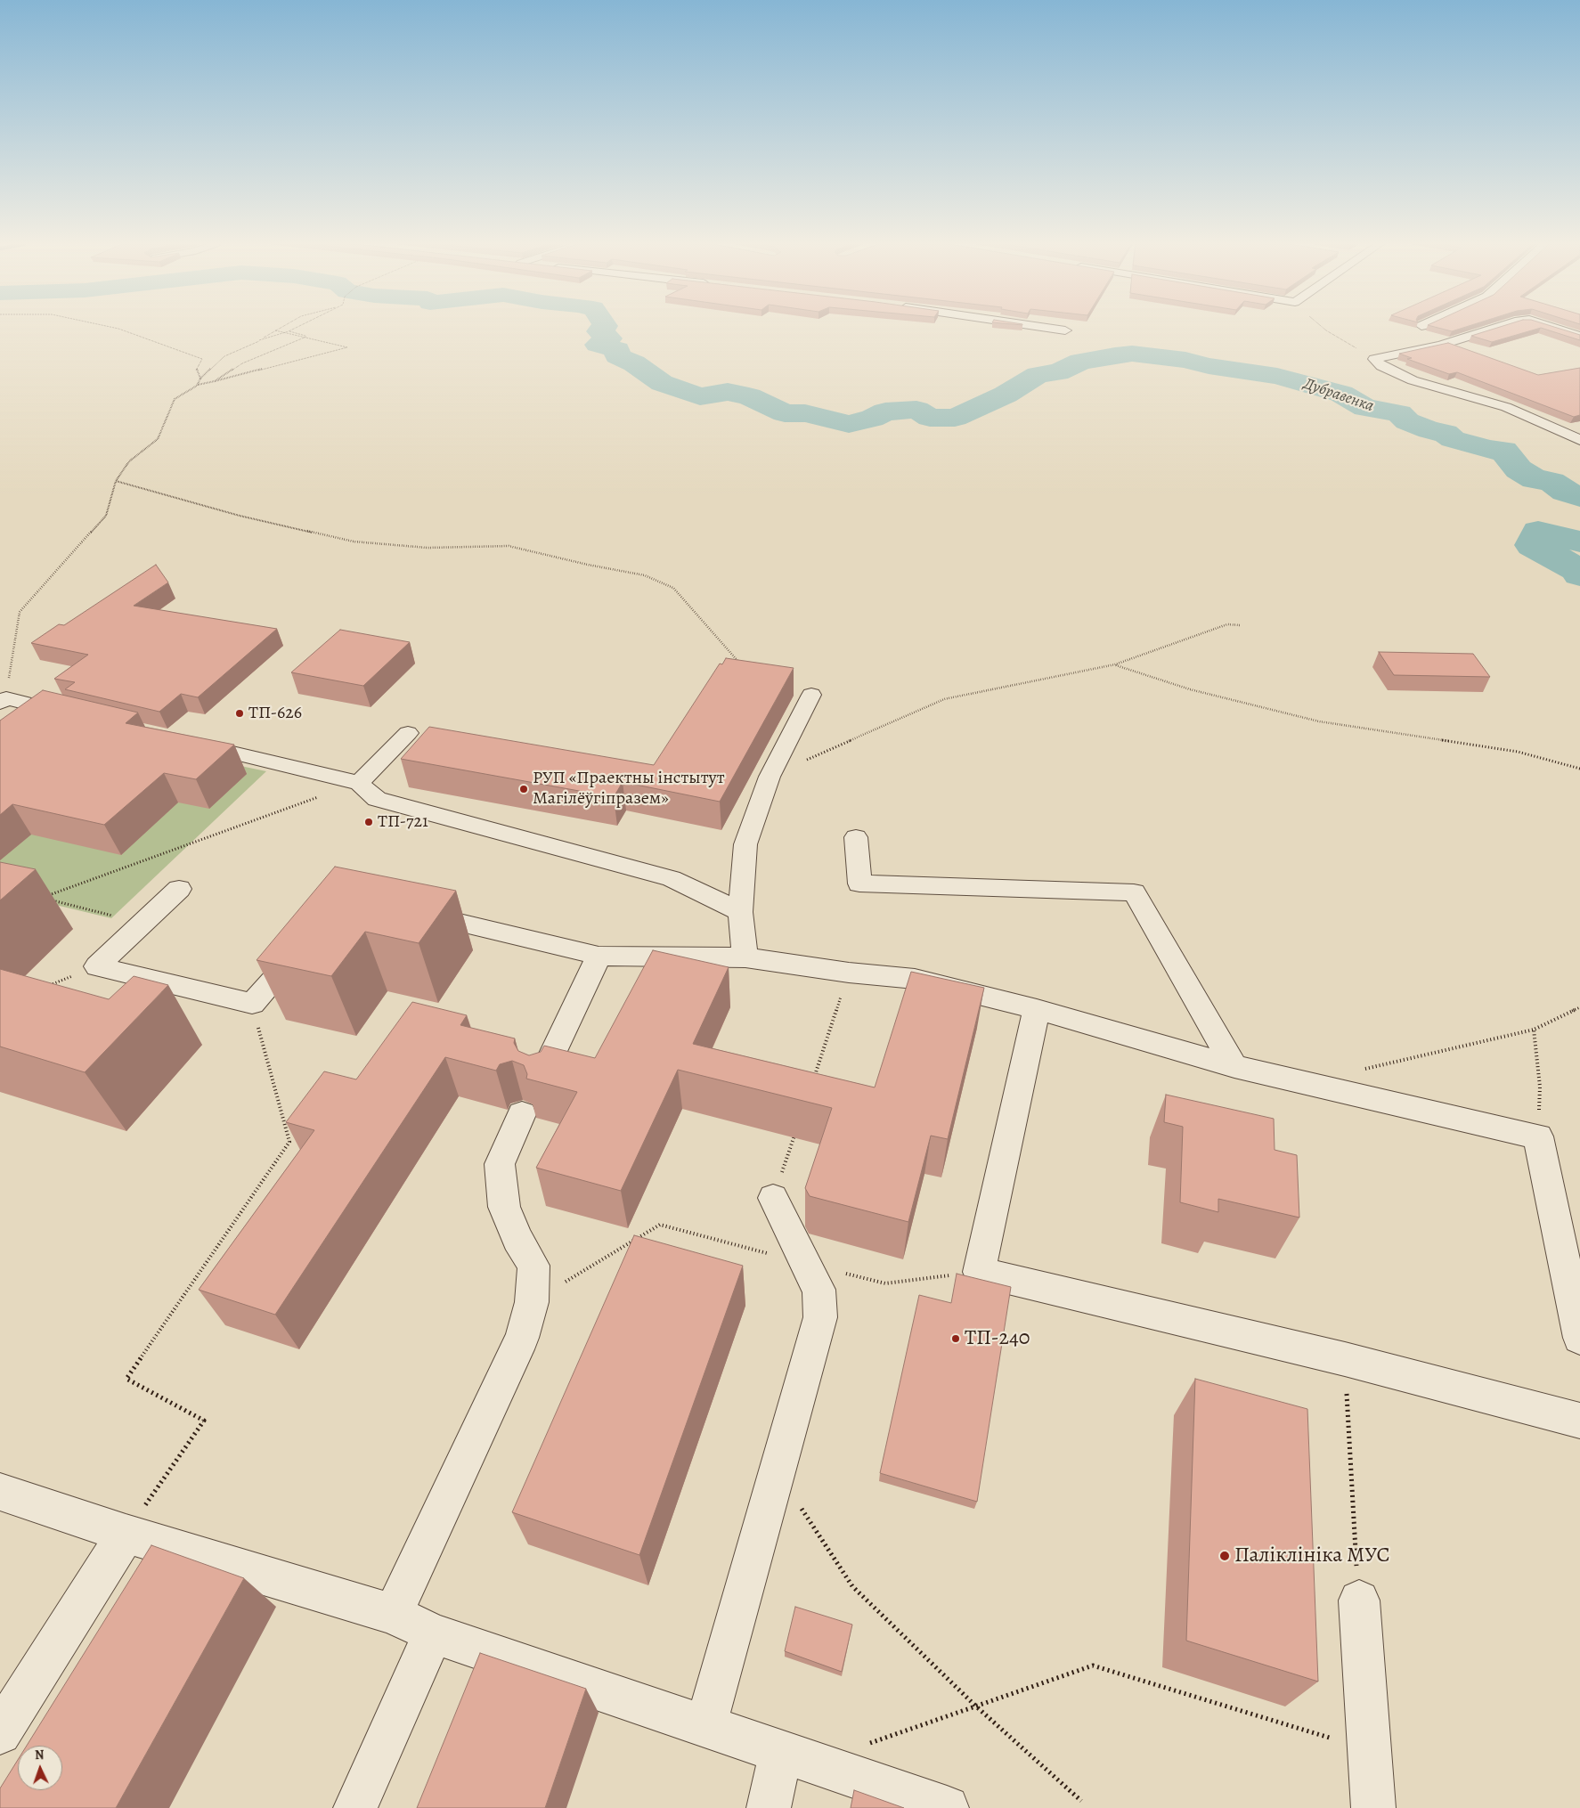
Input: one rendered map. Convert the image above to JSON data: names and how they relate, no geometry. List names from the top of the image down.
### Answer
{
  "water": ["Дубравенка"],
  "places": [
    "ТП-626",
    "РУП «Праектны інстытут Магілёўгіпразем»",
    "ТП-721",
    "ТП-240",
    "Паліклініка МУС"
  ],
  "north": "top"
}
